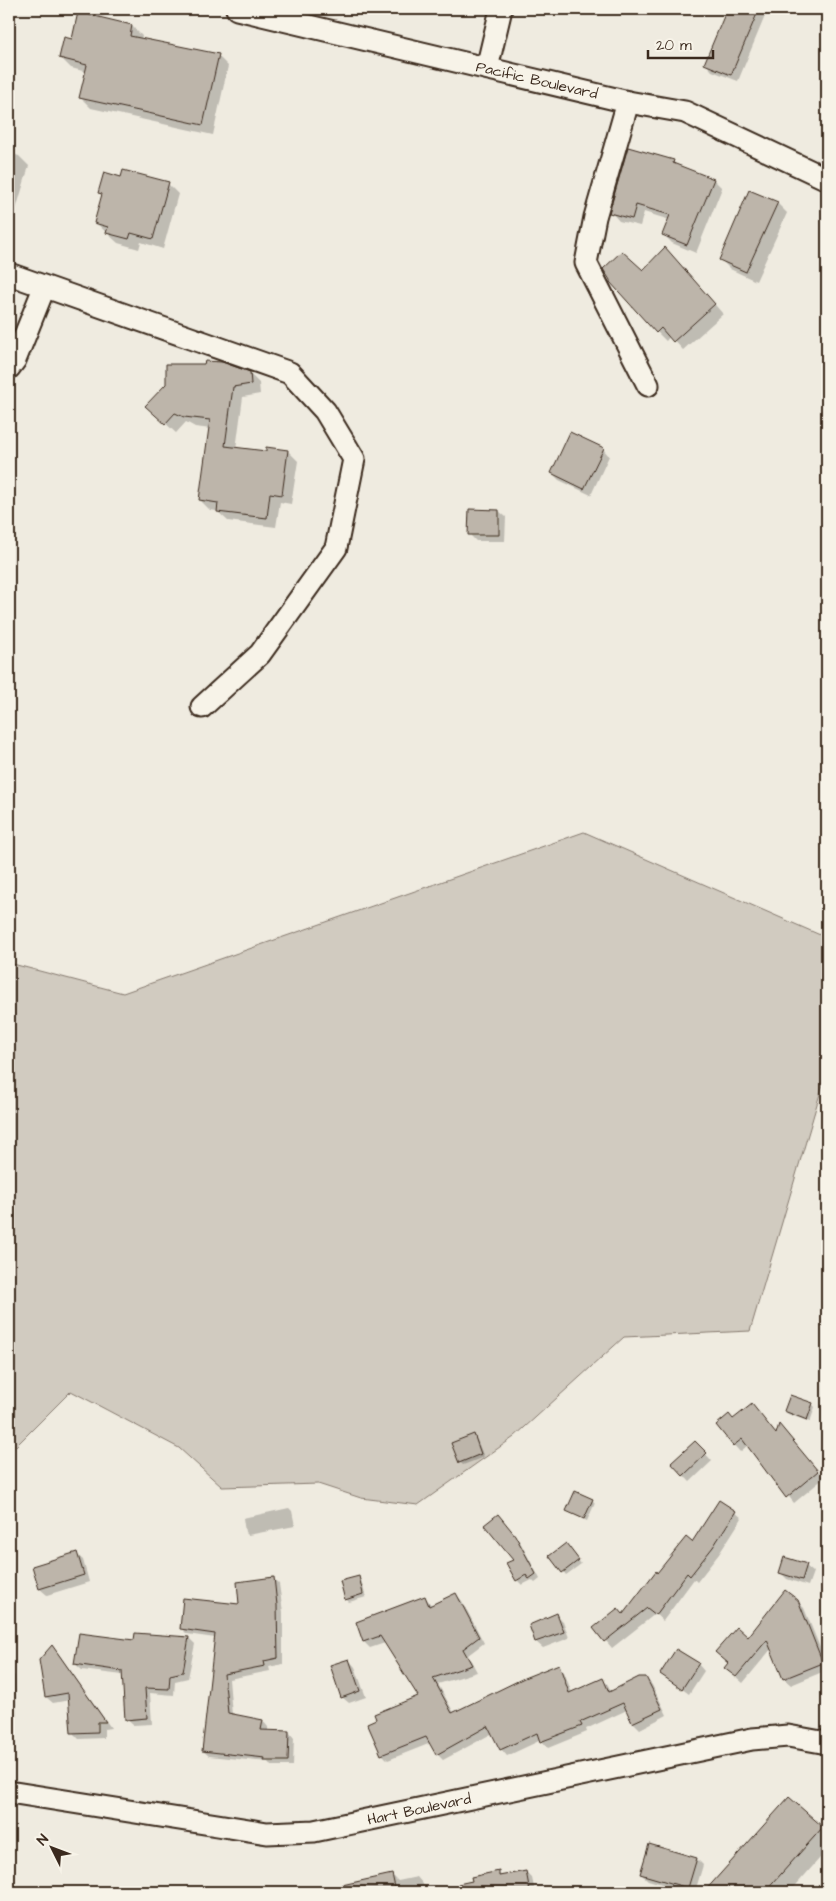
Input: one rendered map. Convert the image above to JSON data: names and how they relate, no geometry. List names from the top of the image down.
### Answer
{
  "streets": {
    "street": ["Pacific Boulevard", "Hart Boulevard"]
  },
  "scale_bar": "20 m",
  "north": "top left"
}
